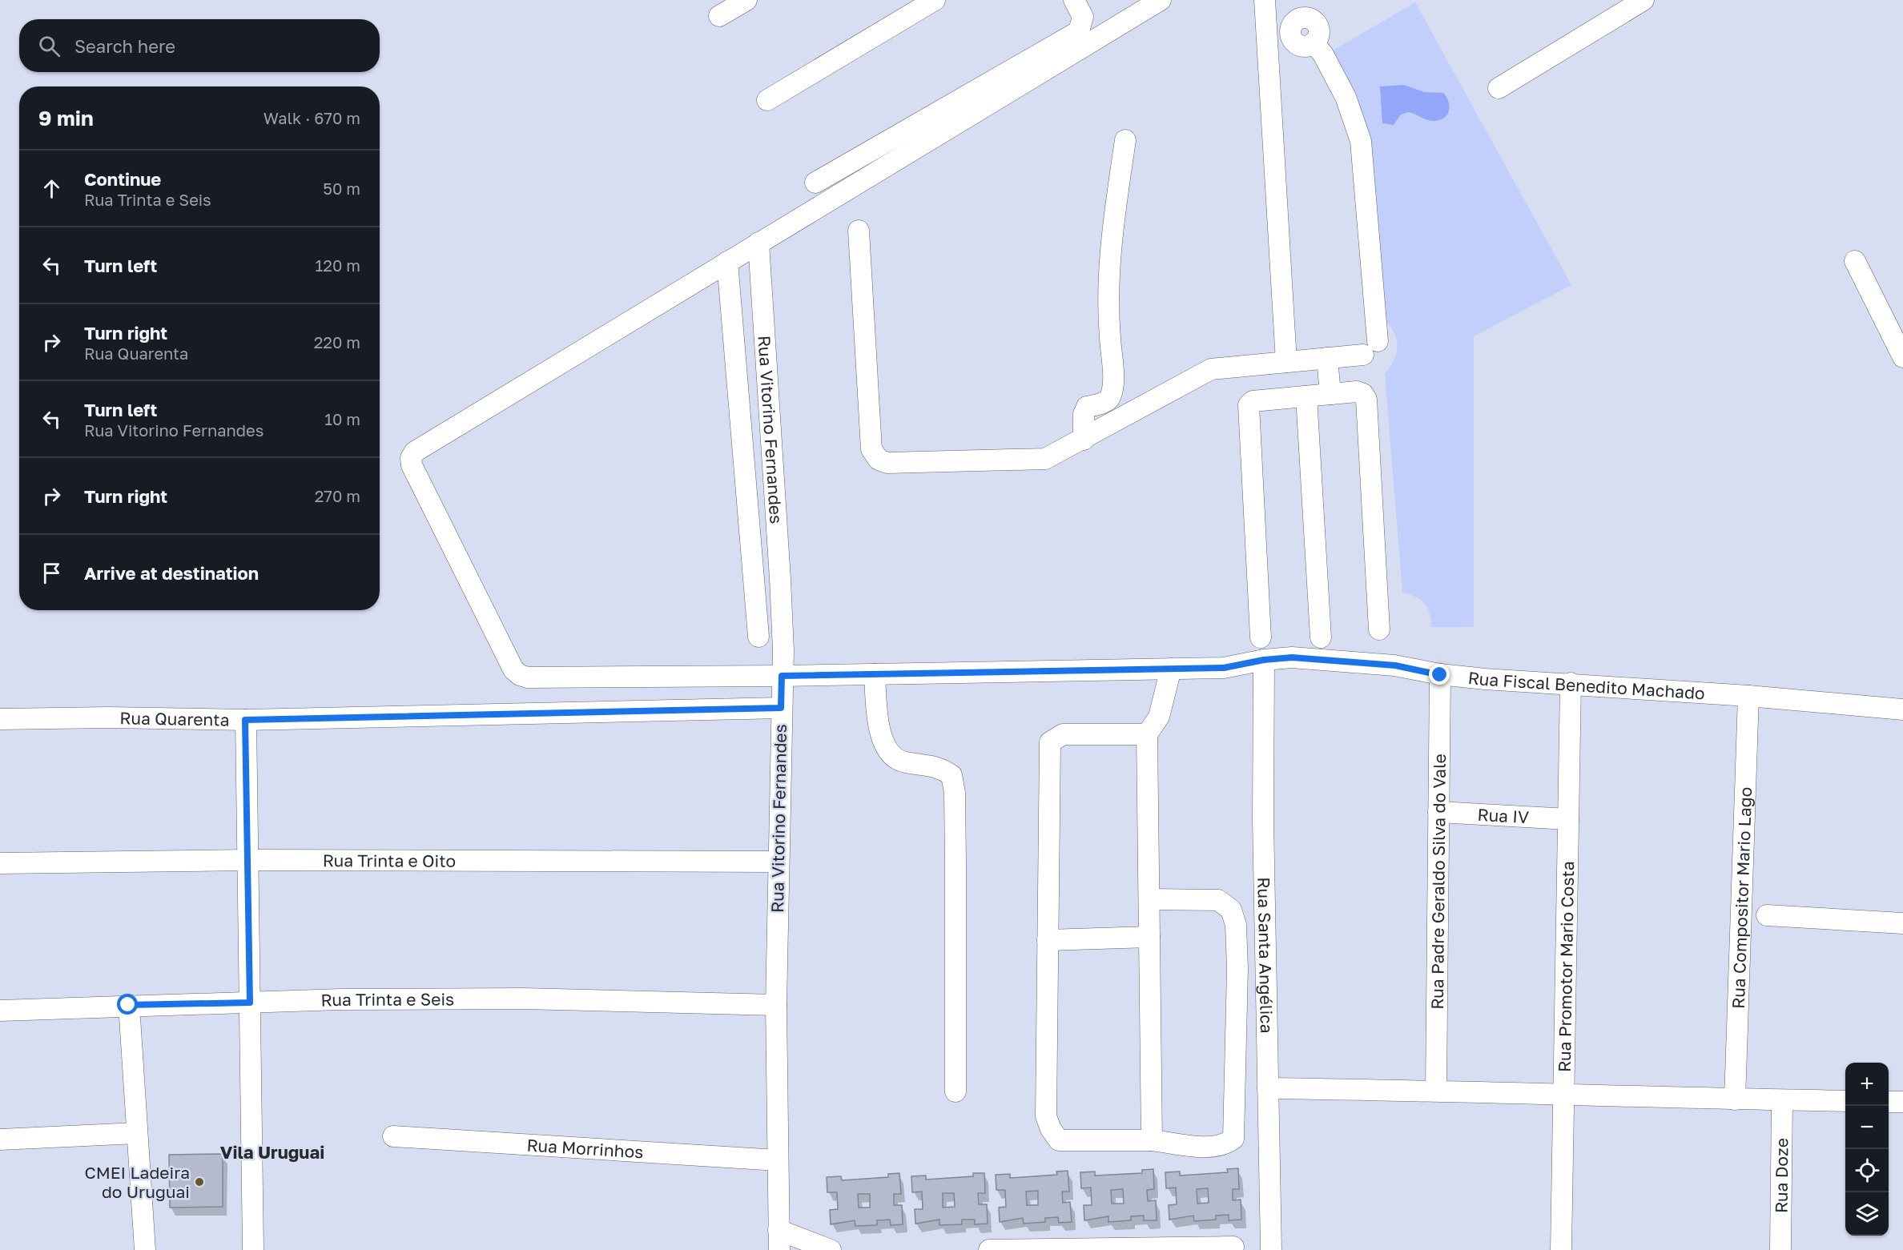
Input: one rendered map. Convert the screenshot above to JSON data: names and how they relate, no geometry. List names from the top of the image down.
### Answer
{
  "streets": {
    "street": [
      "Rua Vitorino Fernandes",
      "Rua Fiscal Benedito Machado",
      "Rua Quarenta",
      "Rua IV",
      "Rua Trinta e Oito",
      "Rua Padre Geraldo Silva do Vale",
      "Rua Compositor Mario Lago",
      "Rua Santa Angélica",
      "Rua Promotor Mario Costa",
      "Rua Trinta e Seis",
      "Rua Morrinhos",
      "Rua Doze"
    ]
  },
  "crossings": [
    ["Rua Vitorino Fernandes", "Rua Fiscal Benedito Machado"],
    ["Rua Vitorino Fernandes", "Rua Quarenta"],
    ["Rua Vitorino Fernandes", "Rua Trinta e Oito"],
    ["Rua Vitorino Fernandes", "Rua Trinta e Seis"],
    ["Rua Vitorino Fernandes", "Rua Morrinhos"],
    ["Rua Fiscal Benedito Machado", "Rua Padre Geraldo Silva do Vale"],
    ["Rua Fiscal Benedito Machado", "Rua Compositor Mario Lago"],
    ["Rua Fiscal Benedito Machado", "Rua Santa Angélica"],
    ["Rua Fiscal Benedito Machado", "Rua Promotor Mario Costa"],
    ["Rua IV", "Rua Padre Geraldo Silva do Vale"],
    ["Rua IV", "Rua Promotor Mario Costa"]
  ],
  "districts": ["Vila Uruguai"],
  "places": ["CMEI Ladeira do Uruguai"],
  "page": {
    "search": "Search here",
    "heading": ["9 min", "Walk · 670 m"],
    "list": [
      ["Continue", "Rua Trinta e Seis", "50 m"],
      ["Turn left", "120 m"],
      ["Turn right", "Rua Quarenta", "220 m"],
      ["Turn left", "Rua Vitorino Fernandes", "10 m"],
      ["Turn right", "270 m"],
      "Arrive at destination"
    ],
    "map_buttons": ["+", "−"]
  }
}
